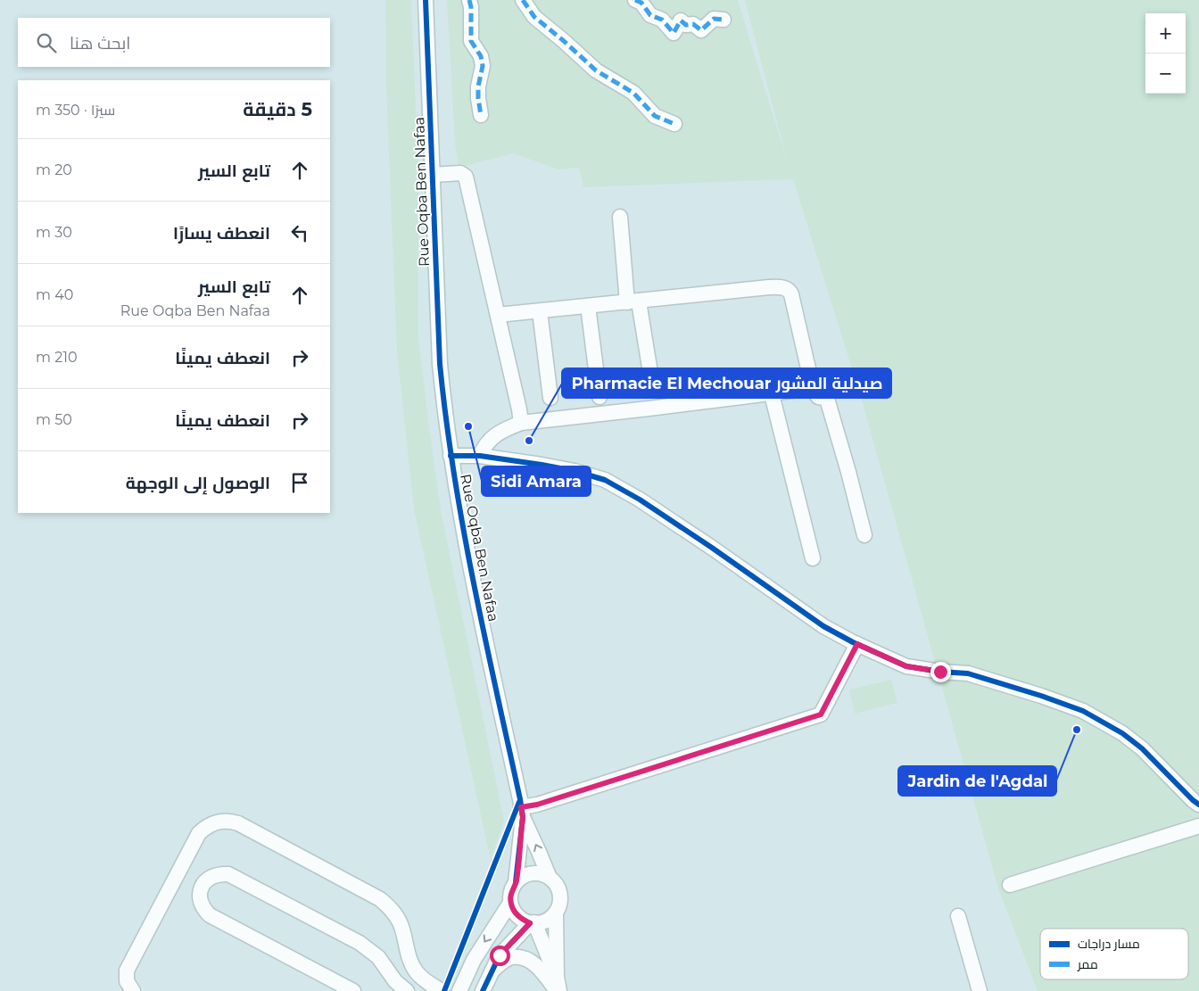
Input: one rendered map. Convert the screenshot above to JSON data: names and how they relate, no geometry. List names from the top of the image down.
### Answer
{
  "streets": {
    "street": ["Rue Oqba Ben Nafaa"]
  },
  "places": ["Sidi Amara", "Pharmacie El Mechouar صيدلية المشور", "Jardin de l'Agdal"],
  "legend": ["مسار دراجات", "ممر"],
  "page": {
    "map_buttons": ["+", "−"],
    "search": "ابحث هنا",
    "heading": ["5 دقيقة", "سيرًا · 350 m"],
    "list": [
      ["تابع السير", "20 m"],
      ["انعطف يسارًا", "30 m"],
      ["تابع السير", "Rue Oqba Ben Nafaa", "40 m"],
      ["انعطف يمينًا", "210 m"],
      ["انعطف يمينًا", "50 m"],
      "الوصول إلى الوجهة"
    ]
  }
}
